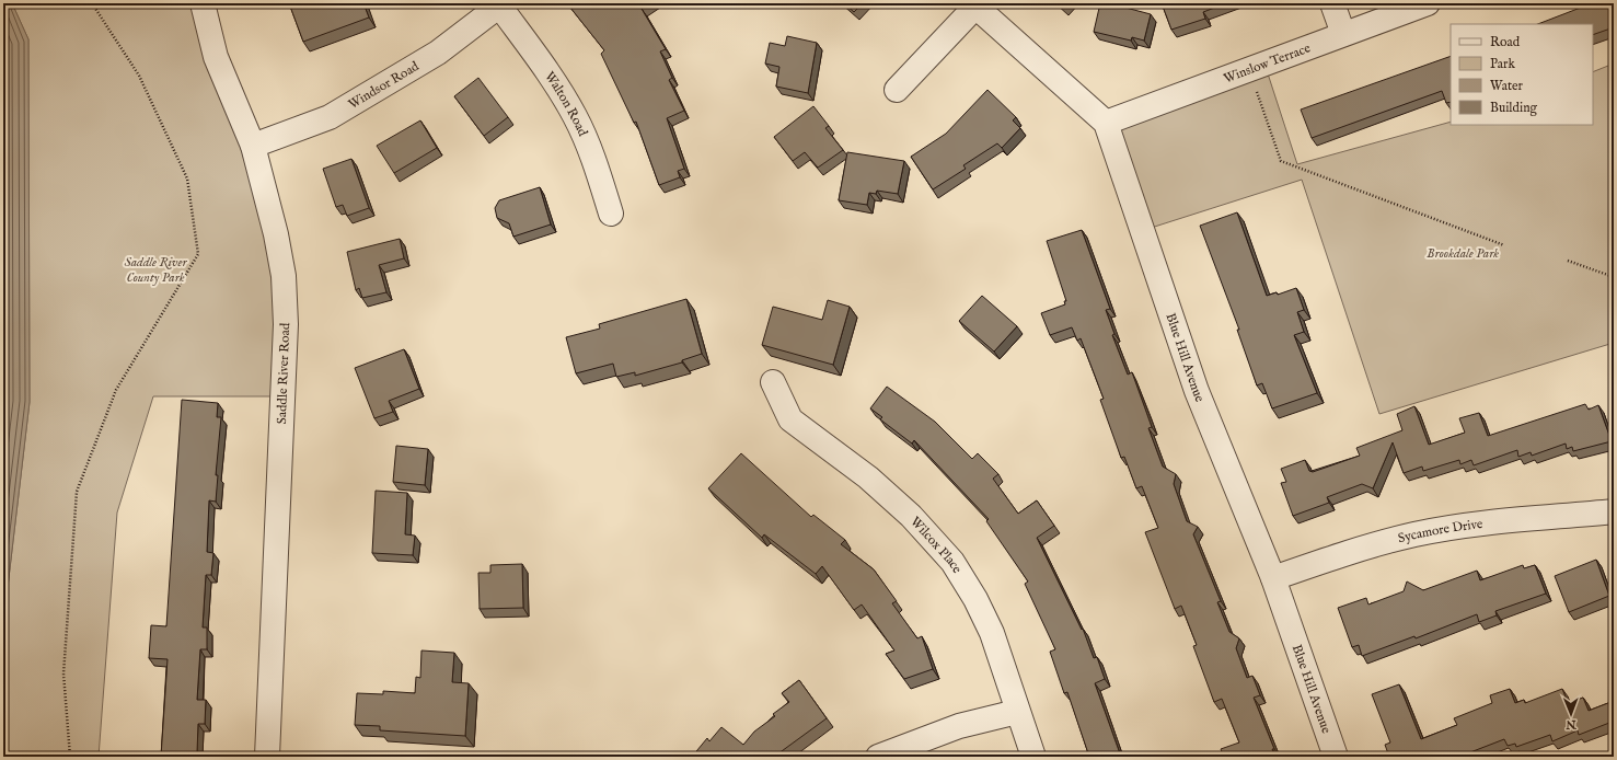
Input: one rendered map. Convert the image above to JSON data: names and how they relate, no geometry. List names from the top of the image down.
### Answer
{
  "streets": {
    "street": [
      "Winslow Terrace",
      "Windsor Road",
      "Walton Road",
      "Blue Hill Avenue",
      "Saddle River Road",
      "Sycamore Drive",
      "Wilcox Place"
    ]
  },
  "crossings": [
    ["Winslow Terrace", "Blue Hill Avenue"],
    ["Windsor Road", "Walton Road"],
    ["Windsor Road", "Saddle River Road"],
    ["Blue Hill Avenue", "Sycamore Drive"]
  ],
  "parks": ["Brookdale Park", "Saddle River County Park"],
  "legend": [
    "Road",
    "Park",
    "Water",
    "Building"
  ],
  "north": "bottom"
}
